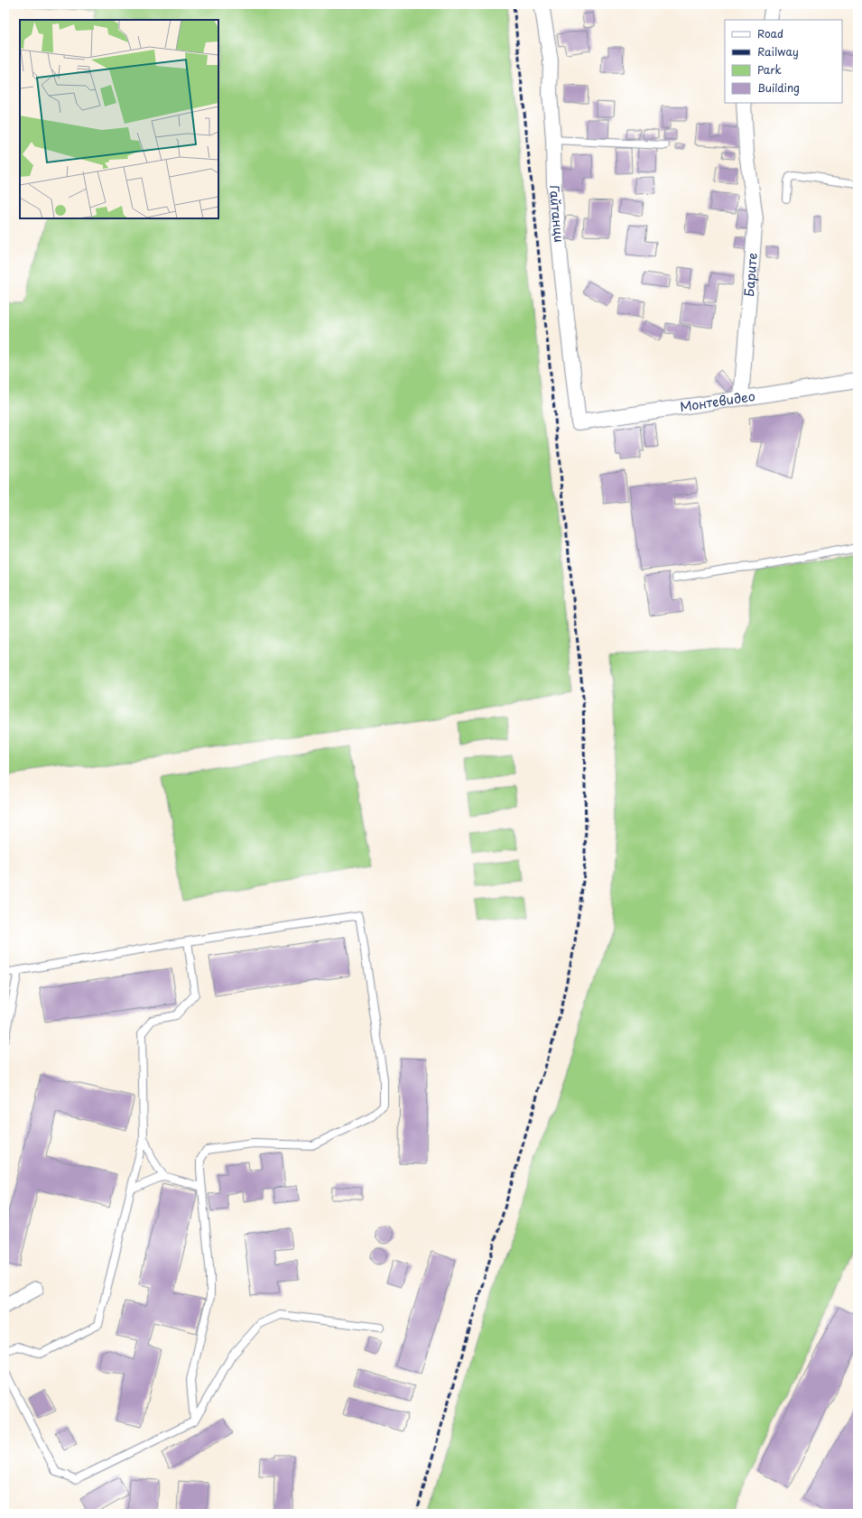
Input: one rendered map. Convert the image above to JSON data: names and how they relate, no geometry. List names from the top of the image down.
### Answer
{
  "streets": {
    "street": ["Гайтанци", "Барите", "Монтевидео"]
  },
  "crossings": [
    ["Гайтанци", "Монтевидео"],
    ["Барите", "Монтевидео"]
  ],
  "legend": [
    "Road",
    "Railway",
    "Park",
    "Building"
  ]
}
